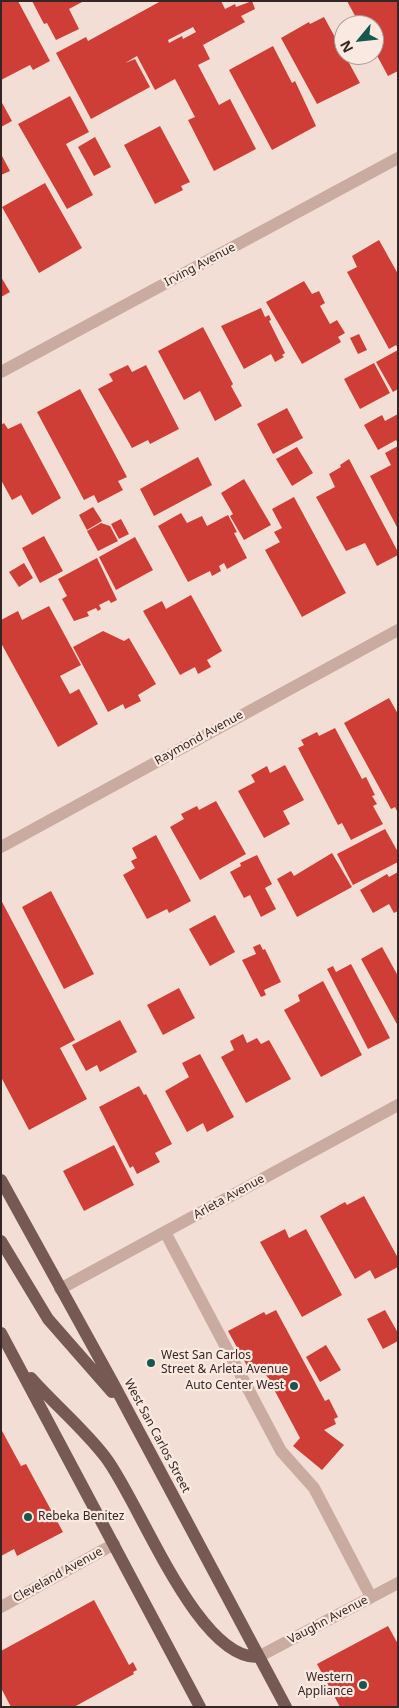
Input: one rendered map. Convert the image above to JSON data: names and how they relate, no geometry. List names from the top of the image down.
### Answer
{
  "streets": {
    "main road": ["West San Carlos Street"],
    "street": [
      "Irving Avenue",
      "Raymond Avenue",
      "Arleta Avenue",
      "Cleveland Avenue",
      "Vaughn Avenue"
    ]
  },
  "crossings": [
    ["Arleta Avenue", "West San Carlos Street"],
    ["West San Carlos Street", "Vaughn Avenue"]
  ],
  "places": [
    "West San Carlos Street & Arleta Avenue",
    "Auto Center West",
    "Rebeka Benitez",
    "Western Appliance"
  ],
  "north": "bottom left"
}
